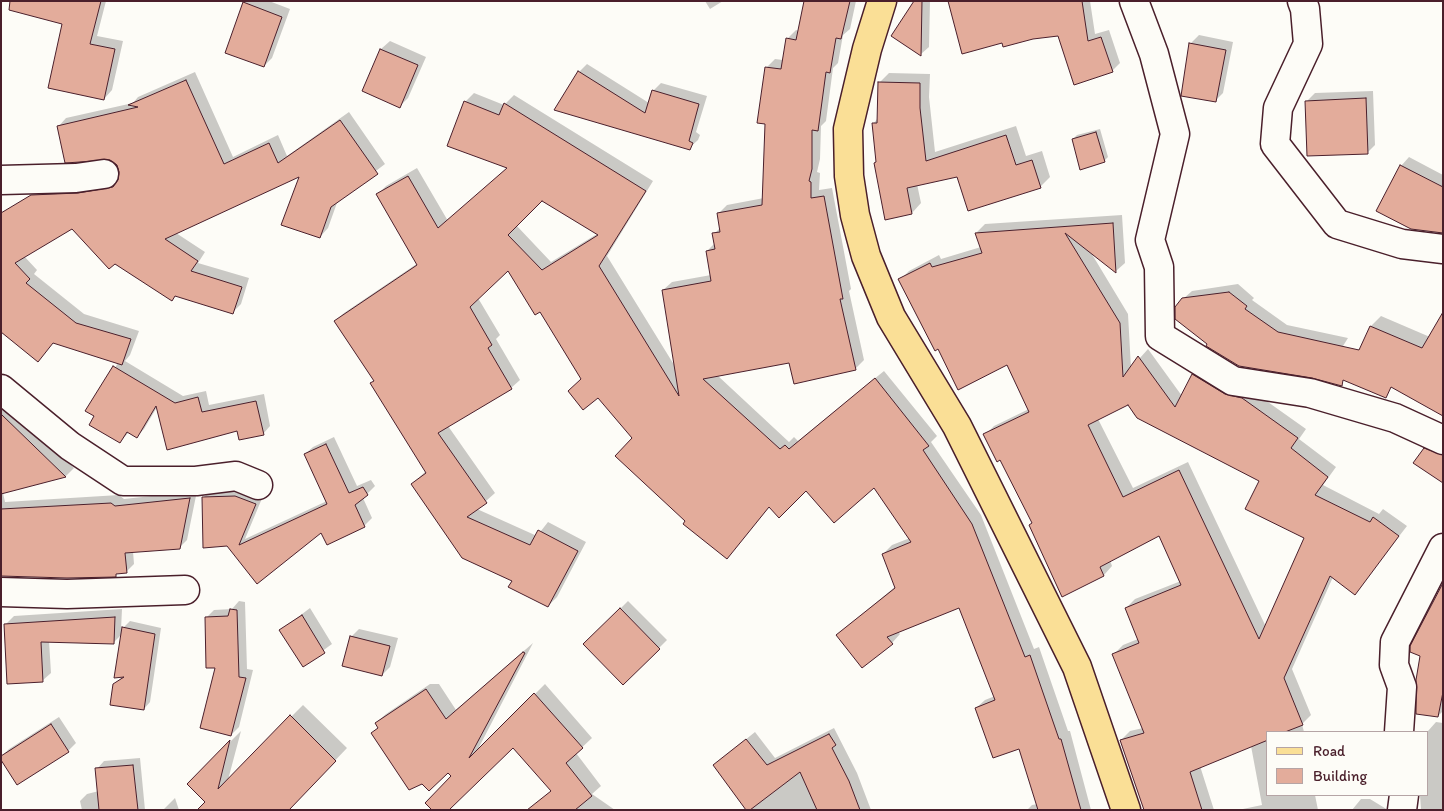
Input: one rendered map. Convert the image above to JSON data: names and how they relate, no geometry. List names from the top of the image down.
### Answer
{
  "legend": ["Road", "Building"]
}
